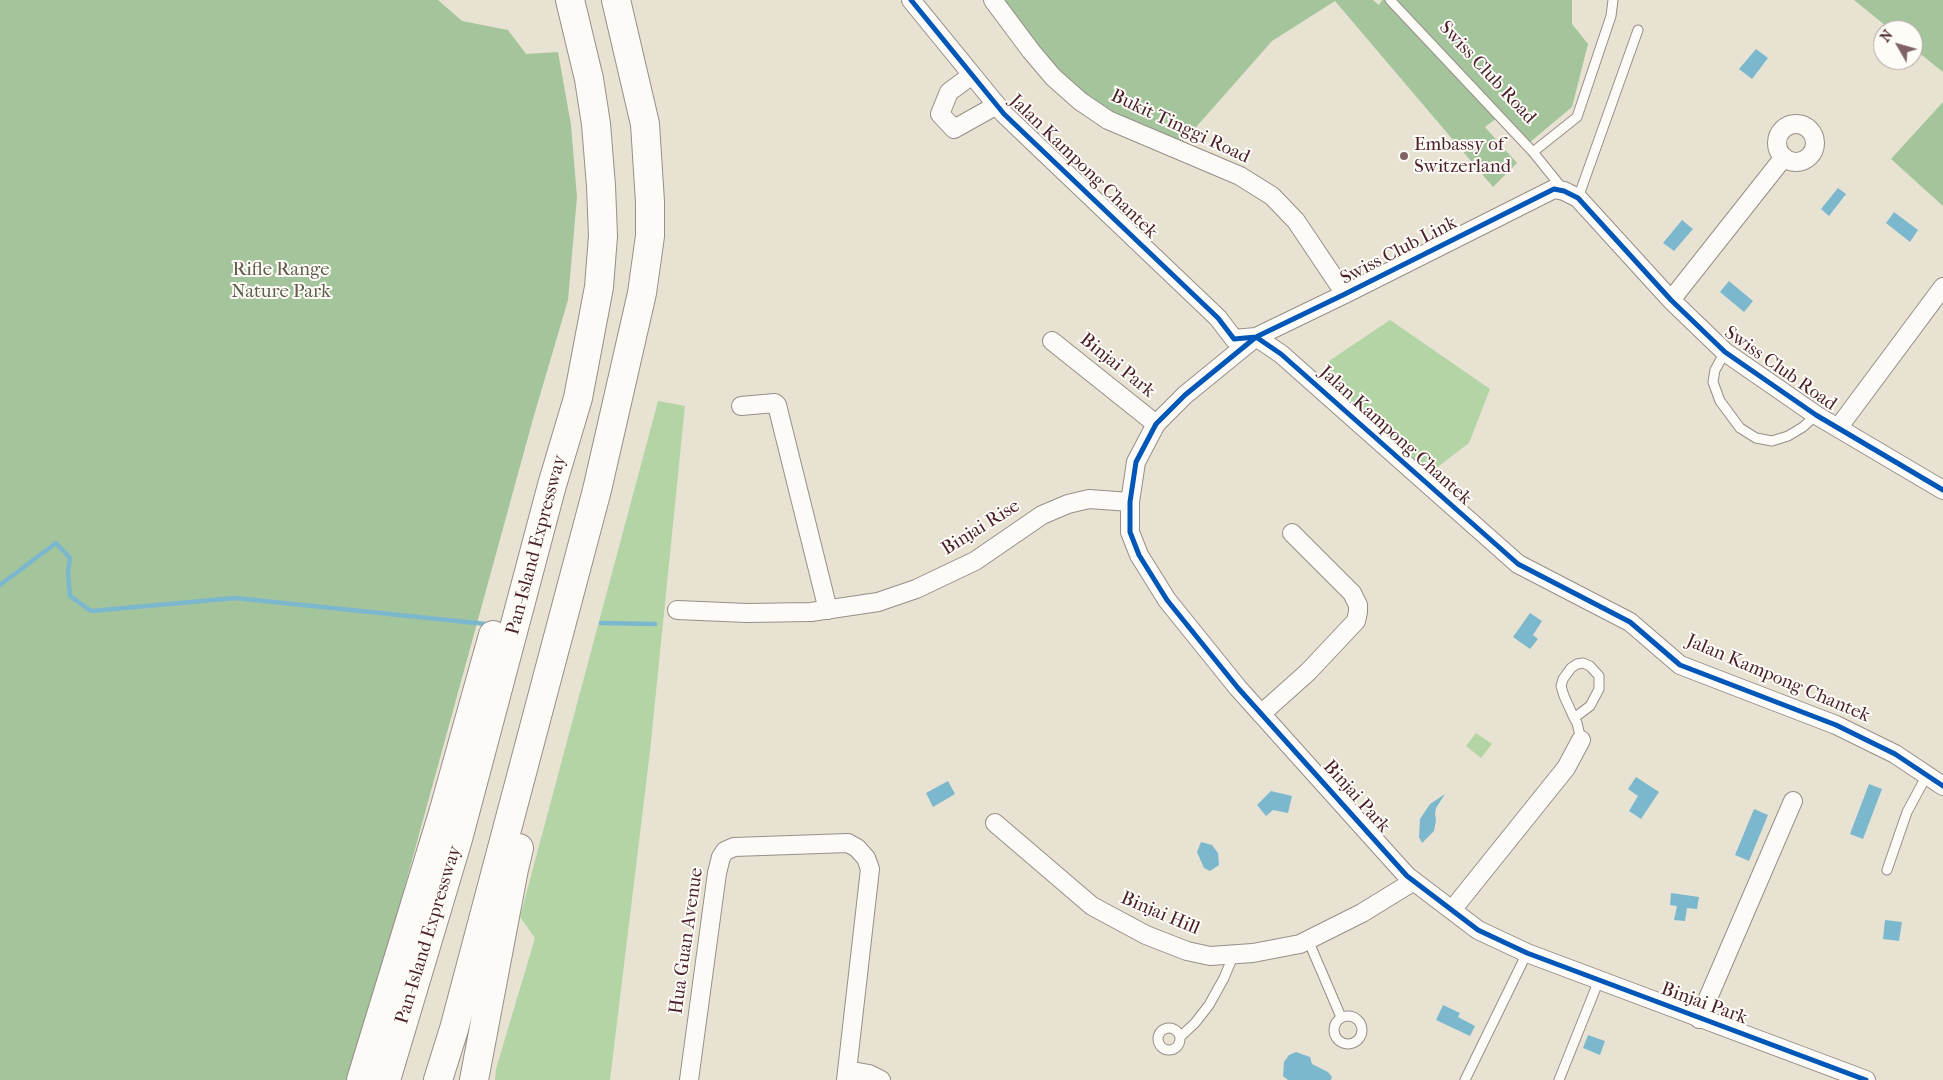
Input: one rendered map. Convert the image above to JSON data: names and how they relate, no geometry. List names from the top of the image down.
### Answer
{
  "streets": {
    "highway": ["Pan-Island Expressway"],
    "street": [
      "Swiss Club Road",
      "Bukit Tinggi Road",
      "Jalan Kampong Chantek",
      "Swiss Club Link",
      "Binjai Park",
      "Binjai Rise",
      "Binjai Hill",
      "Hua Guan Avenue"
    ]
  },
  "crossings": [
    ["Swiss Club Road", "Swiss Club Link"],
    ["Bukit Tinggi Road", "Swiss Club Link"],
    ["Jalan Kampong Chantek", "Swiss Club Link"],
    ["Jalan Kampong Chantek", "Binjai Park"],
    ["Swiss Club Link", "Binjai Park"],
    ["Binjai Park", "Binjai Rise"],
    ["Binjai Park", "Binjai Hill"]
  ],
  "parks": ["Rifle Range Nature Park"],
  "places": ["Embassy of Switzerland"],
  "north": "top left"
}
